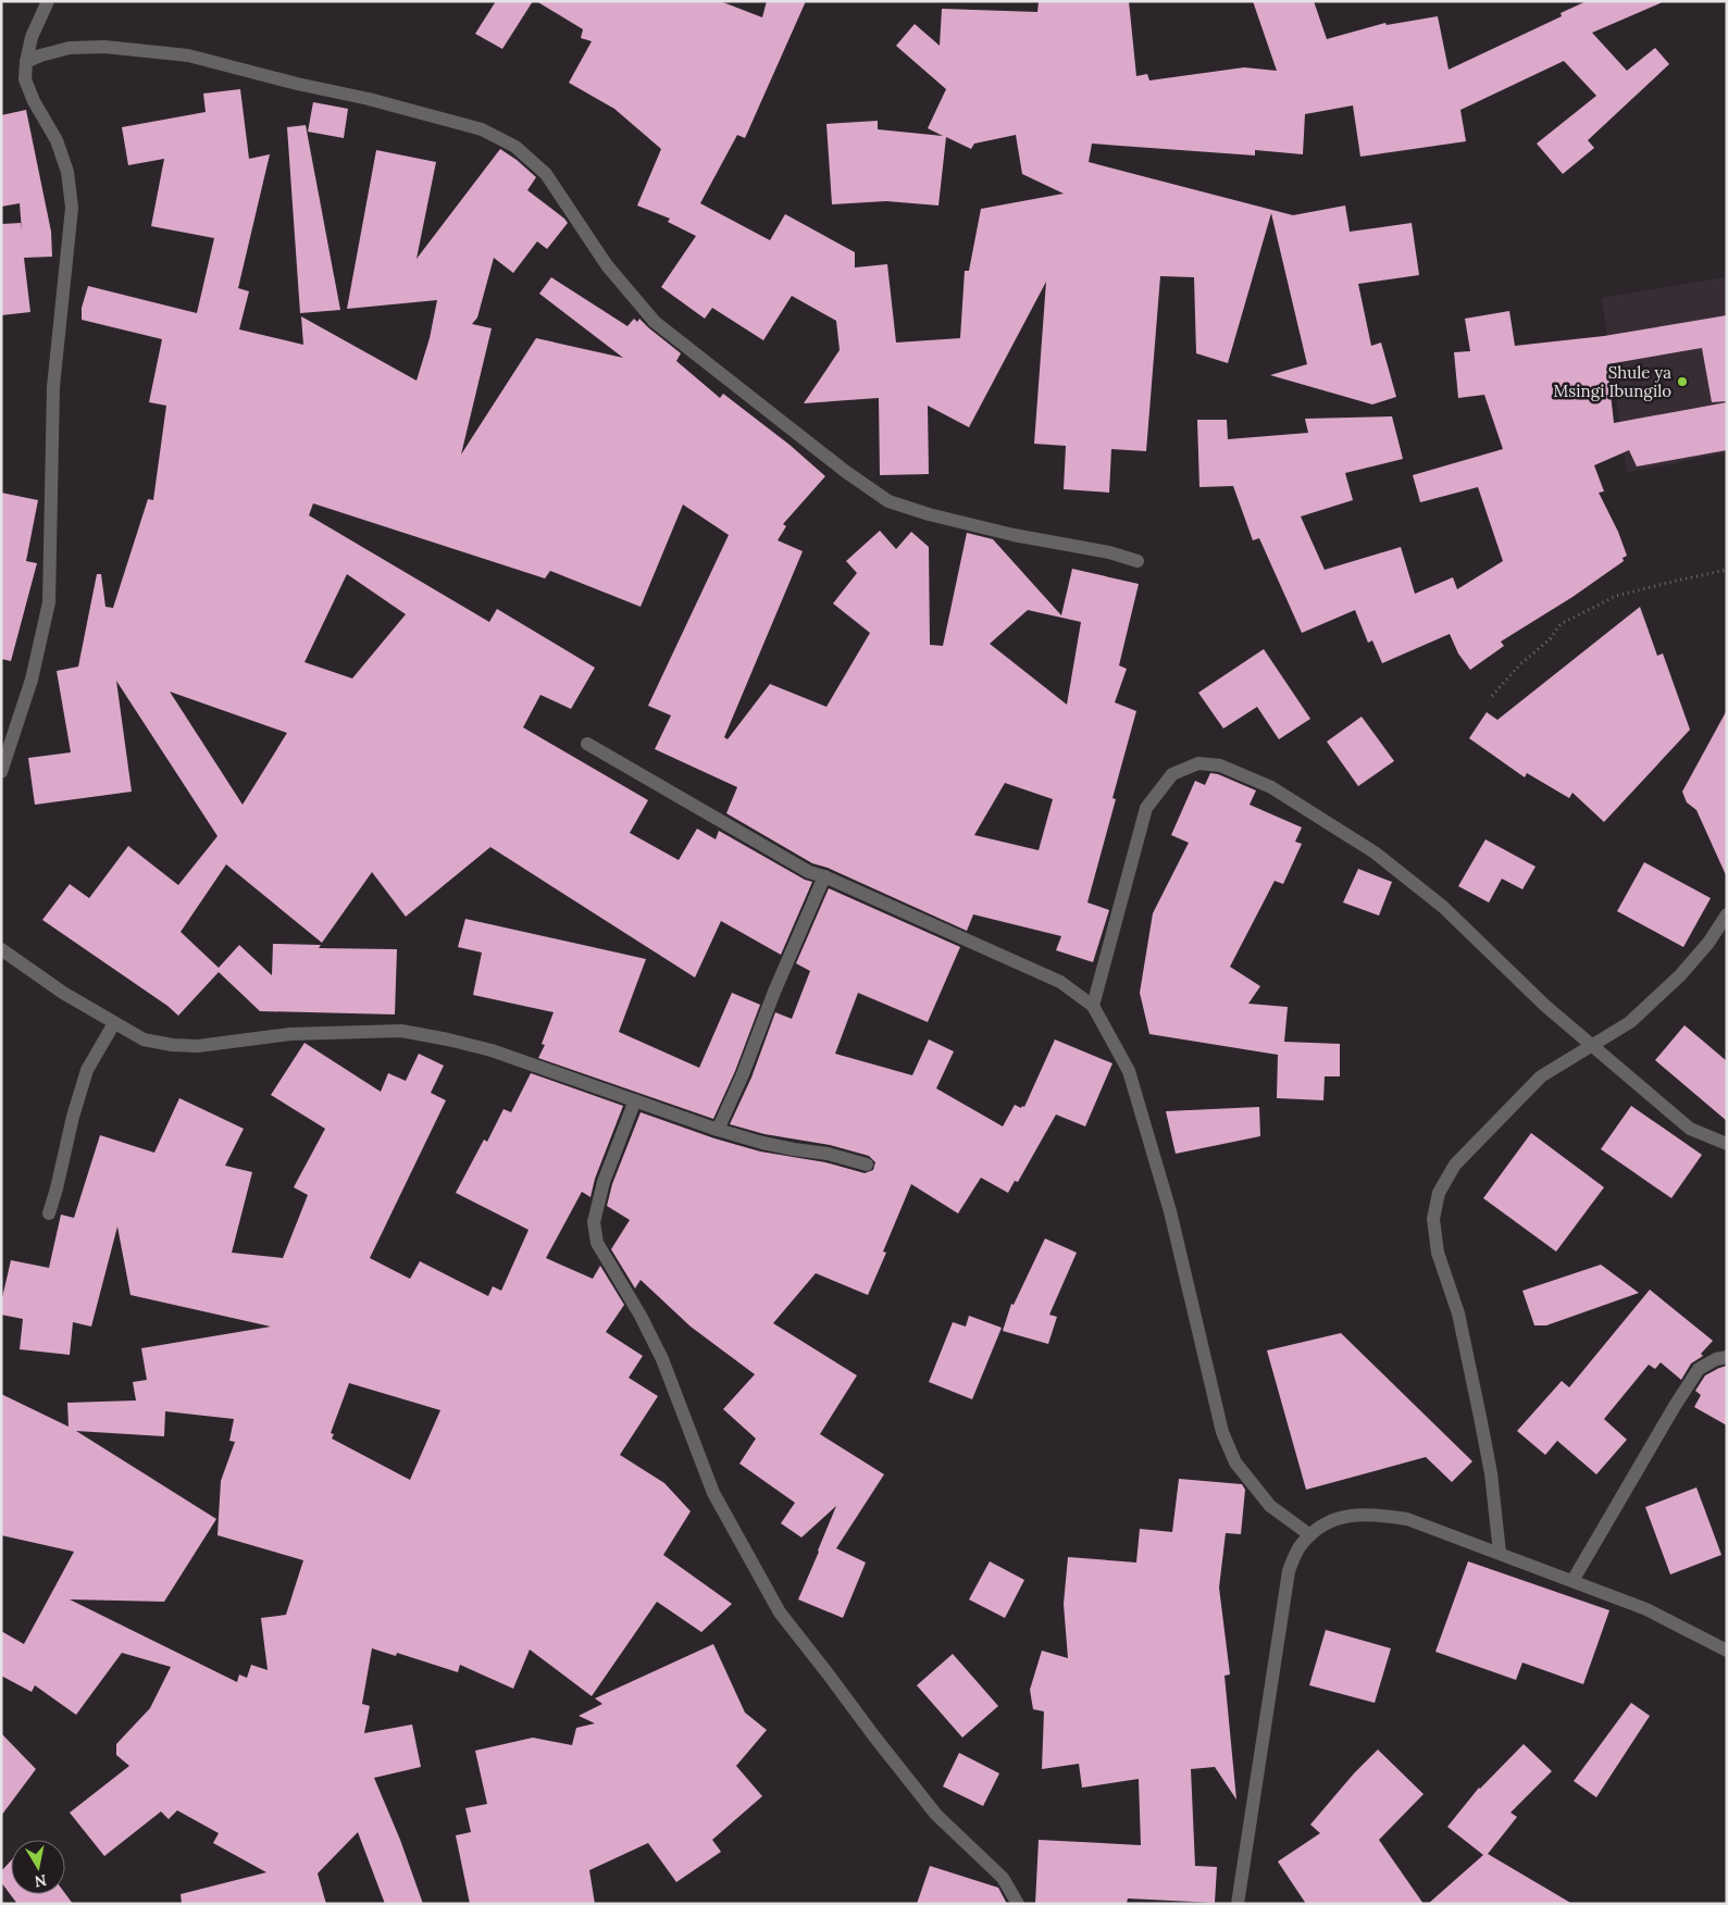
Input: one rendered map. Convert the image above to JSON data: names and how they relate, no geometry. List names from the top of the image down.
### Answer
{
  "places": ["Shule ya Msingi Ibungilo"],
  "north": "bottom"
}
